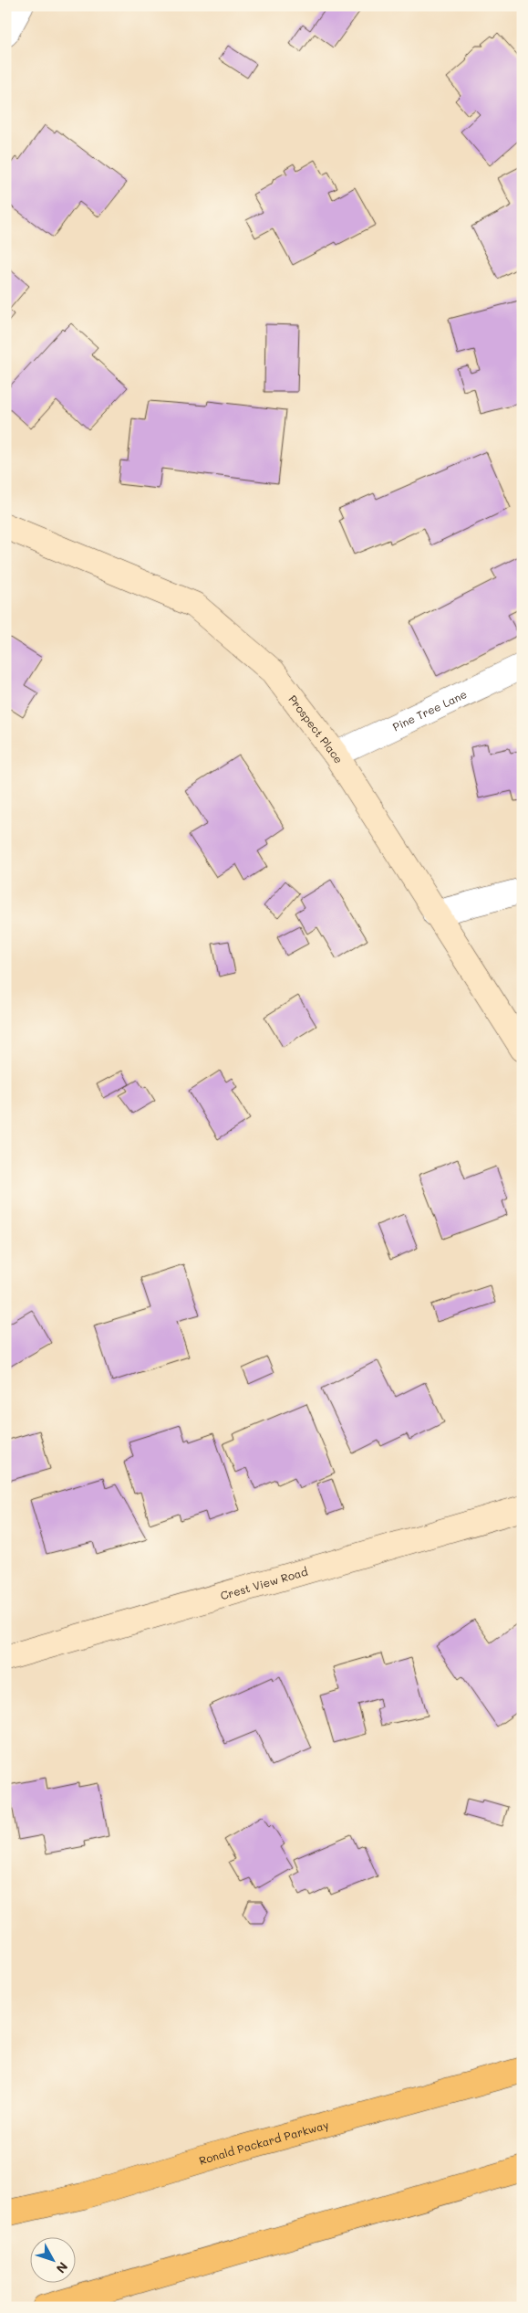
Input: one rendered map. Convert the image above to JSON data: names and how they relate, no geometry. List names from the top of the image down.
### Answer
{
  "streets": {
    "highway": ["Ronald Packard Parkway"],
    "street": ["Pine Tree Lane", "Prospect Place", "Crest View Road"]
  },
  "crossings": [
    ["Pine Tree Lane", "Prospect Place"]
  ],
  "north": "bottom right"
}
